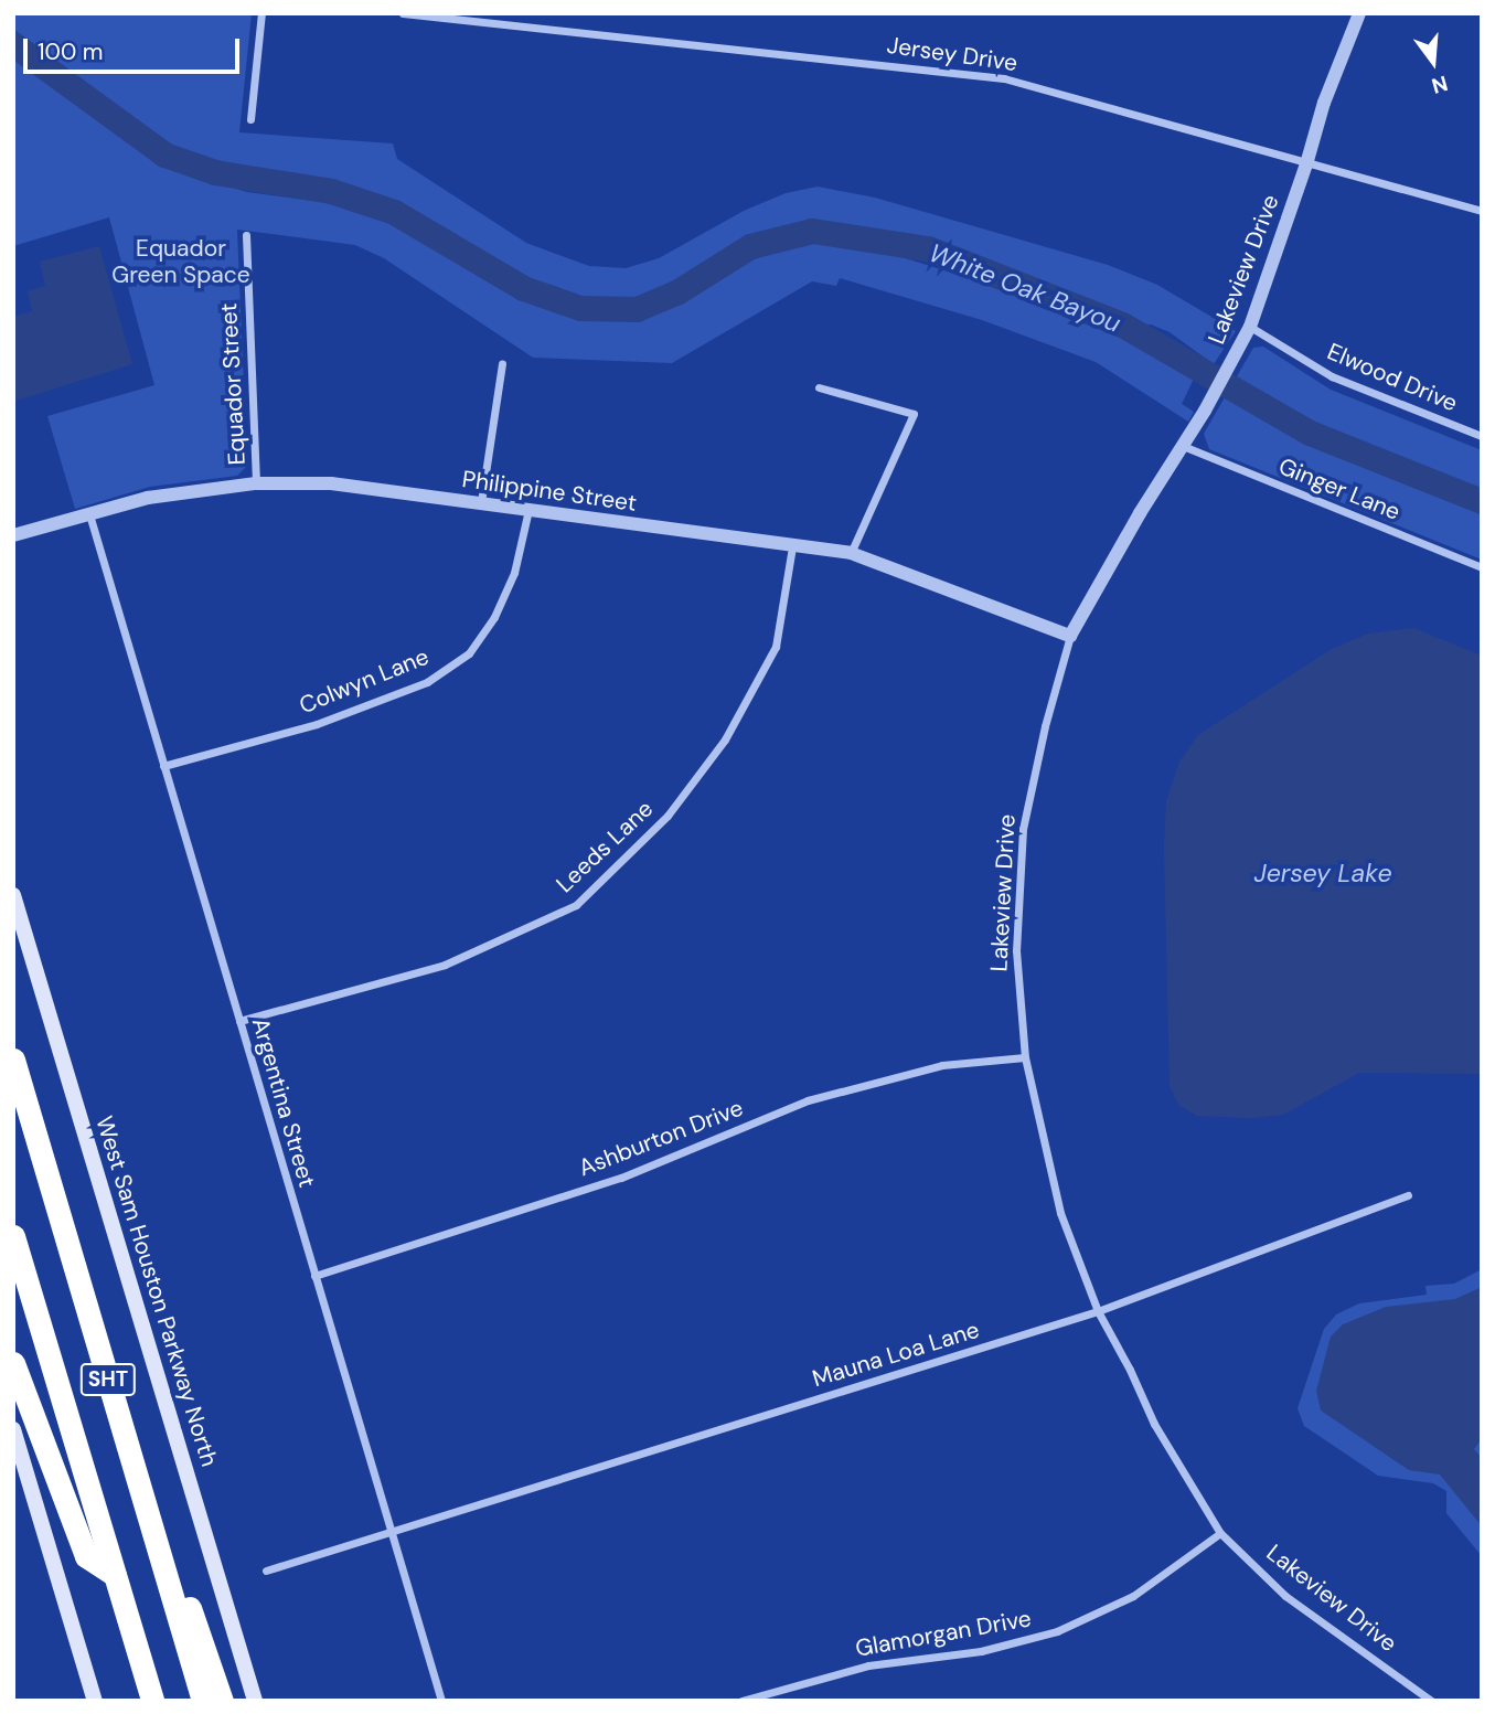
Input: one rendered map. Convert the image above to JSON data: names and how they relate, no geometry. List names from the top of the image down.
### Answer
{
  "streets": {
    "highway": ["SHT"],
    "main road": ["West Sam Houston Parkway North"],
    "street": [
      "Jersey Drive",
      "Lakeview Drive",
      "Elwood Drive",
      "Equador Street",
      "Ginger Lane",
      "Philippine Street",
      "Colwyn Lane",
      "Leeds Lane",
      "Argentina Street",
      "Ashburton Drive",
      "Mauna Loa Lane",
      "Glamorgan Drive"
    ]
  },
  "crossings": [
    ["Jersey Drive", "Lakeview Drive"],
    ["Lakeview Drive", "Elwood Drive"],
    ["Lakeview Drive", "Ginger Lane"],
    ["Lakeview Drive", "Philippine Street"],
    ["Lakeview Drive", "Ashburton Drive"],
    ["Lakeview Drive", "Mauna Loa Lane"],
    ["Lakeview Drive", "Glamorgan Drive"],
    ["Equador Street", "Philippine Street"],
    ["Philippine Street", "Colwyn Lane"],
    ["Philippine Street", "Leeds Lane"],
    ["Philippine Street", "Argentina Street"],
    ["Colwyn Lane", "Argentina Street"],
    ["Leeds Lane", "Argentina Street"],
    ["Argentina Street", "Ashburton Drive"],
    ["Argentina Street", "Mauna Loa Lane"]
  ],
  "water": ["White Oak Bayou", "Jersey Lake"],
  "parks": ["Equador Green Space"],
  "scale_bar": "100 m",
  "north": "bottom"
}
